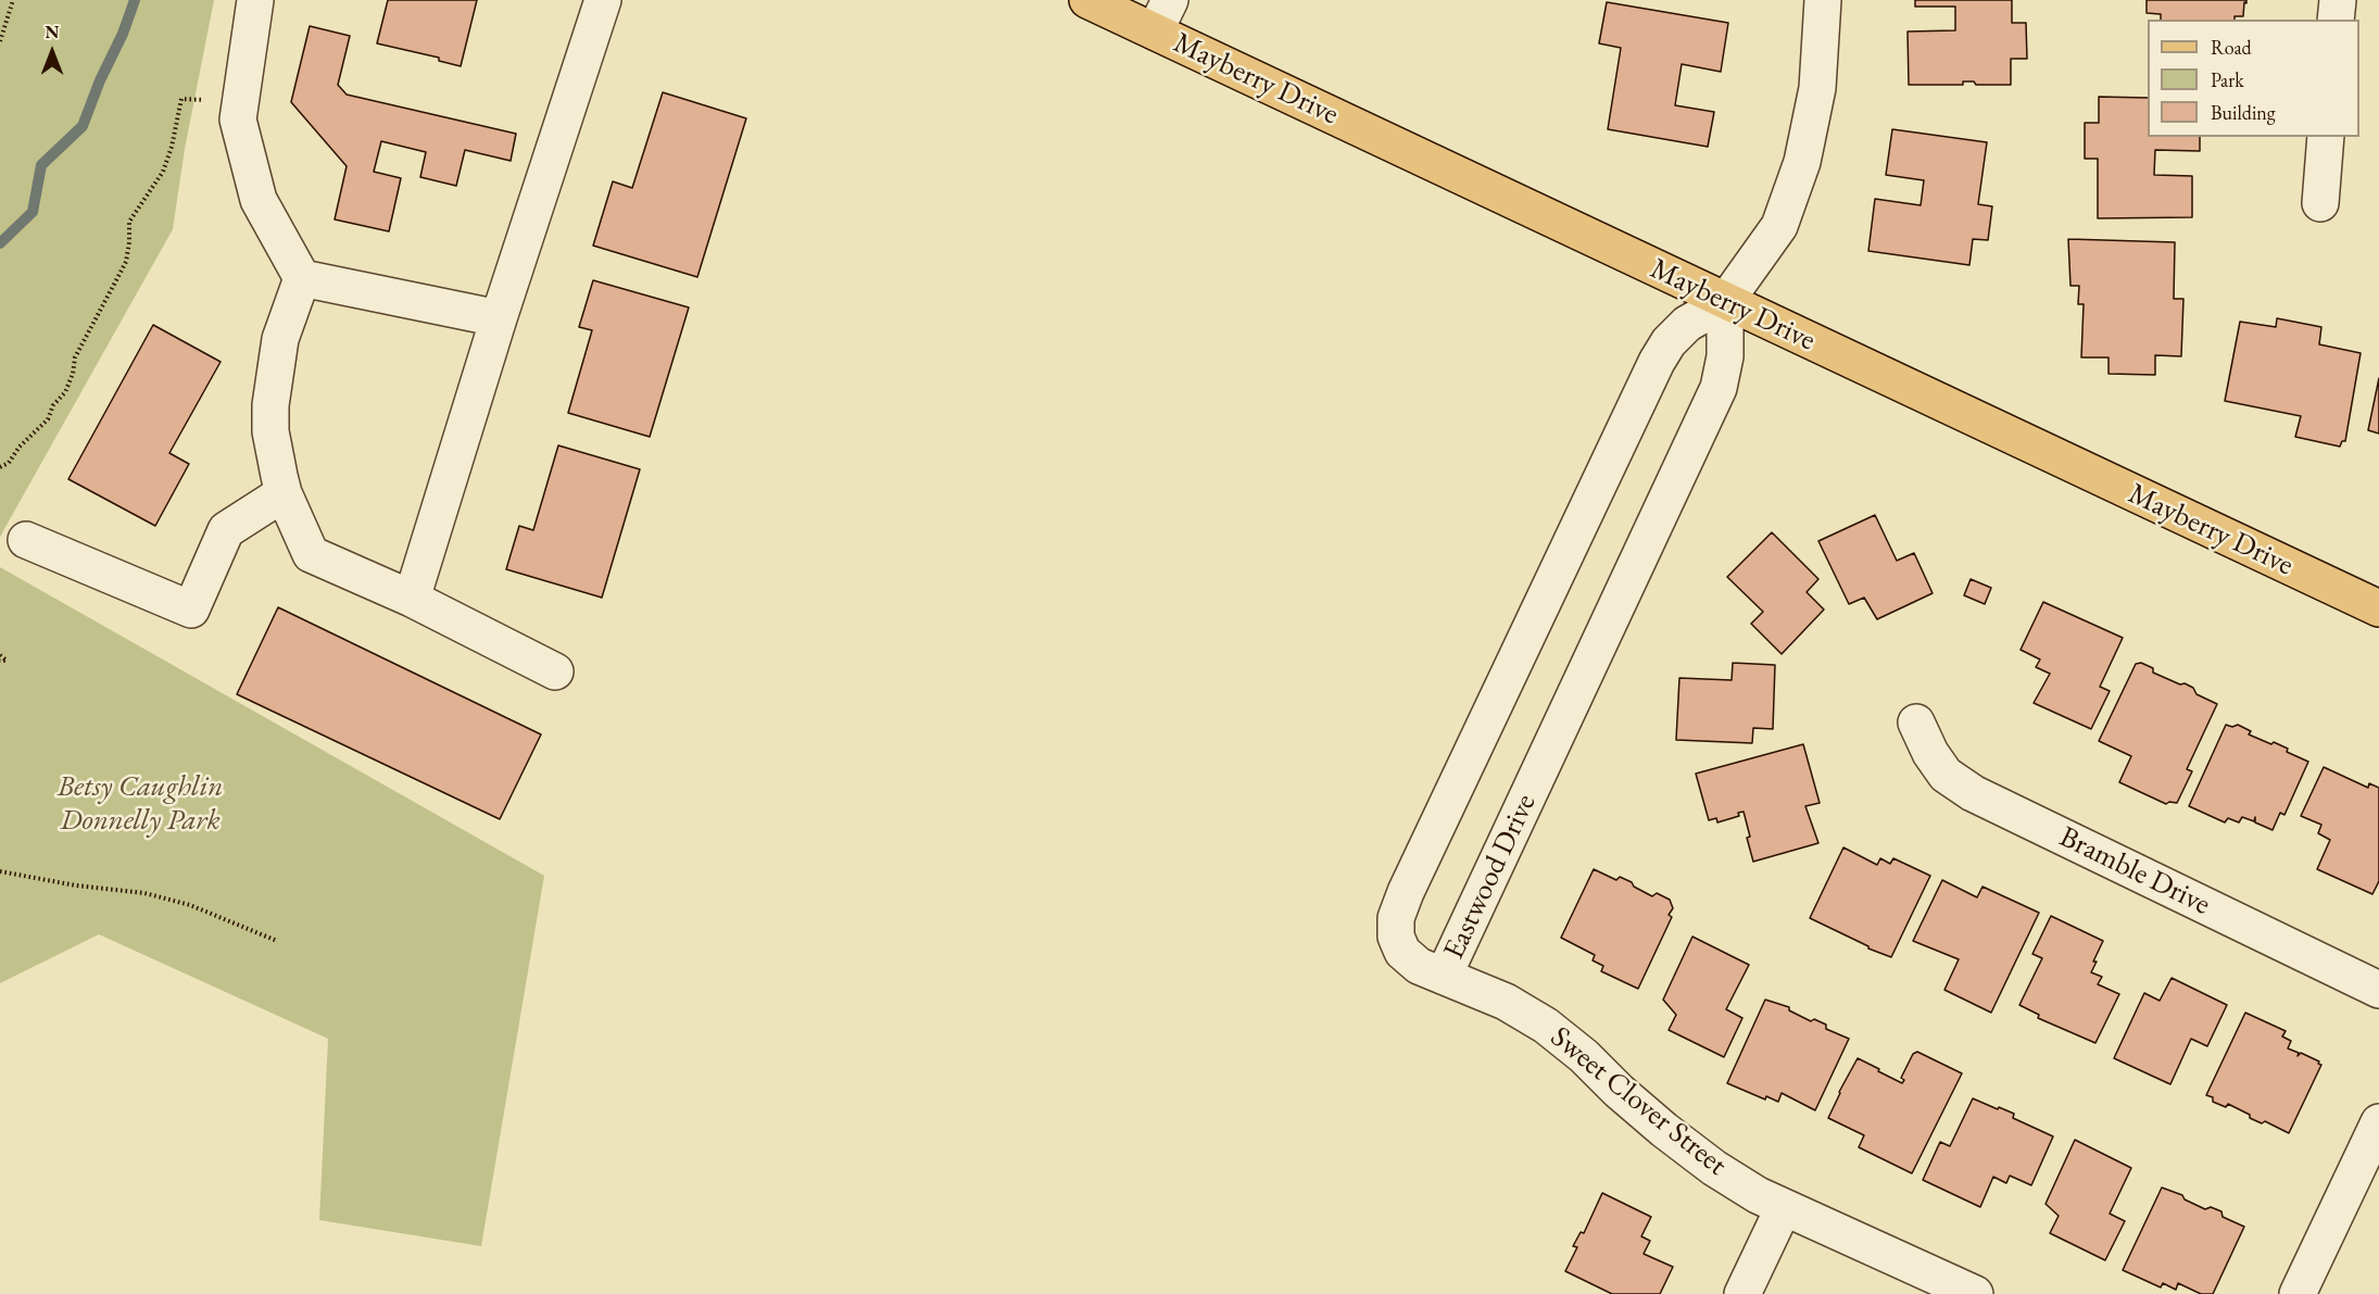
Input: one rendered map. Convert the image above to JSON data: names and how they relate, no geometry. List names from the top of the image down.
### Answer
{
  "streets": {
    "main road": ["Mayberry Drive"],
    "street": ["Bramble Drive", "Eastwood Drive", "Sweet Clover Street"]
  },
  "crossings": [
    ["Mayberry Drive", "Eastwood Drive"],
    ["Eastwood Drive", "Sweet Clover Street"]
  ],
  "parks": ["Betsy Caughlin Donnelly Park"],
  "legend": ["Road", "Park", "Building"],
  "north": "top"
}
